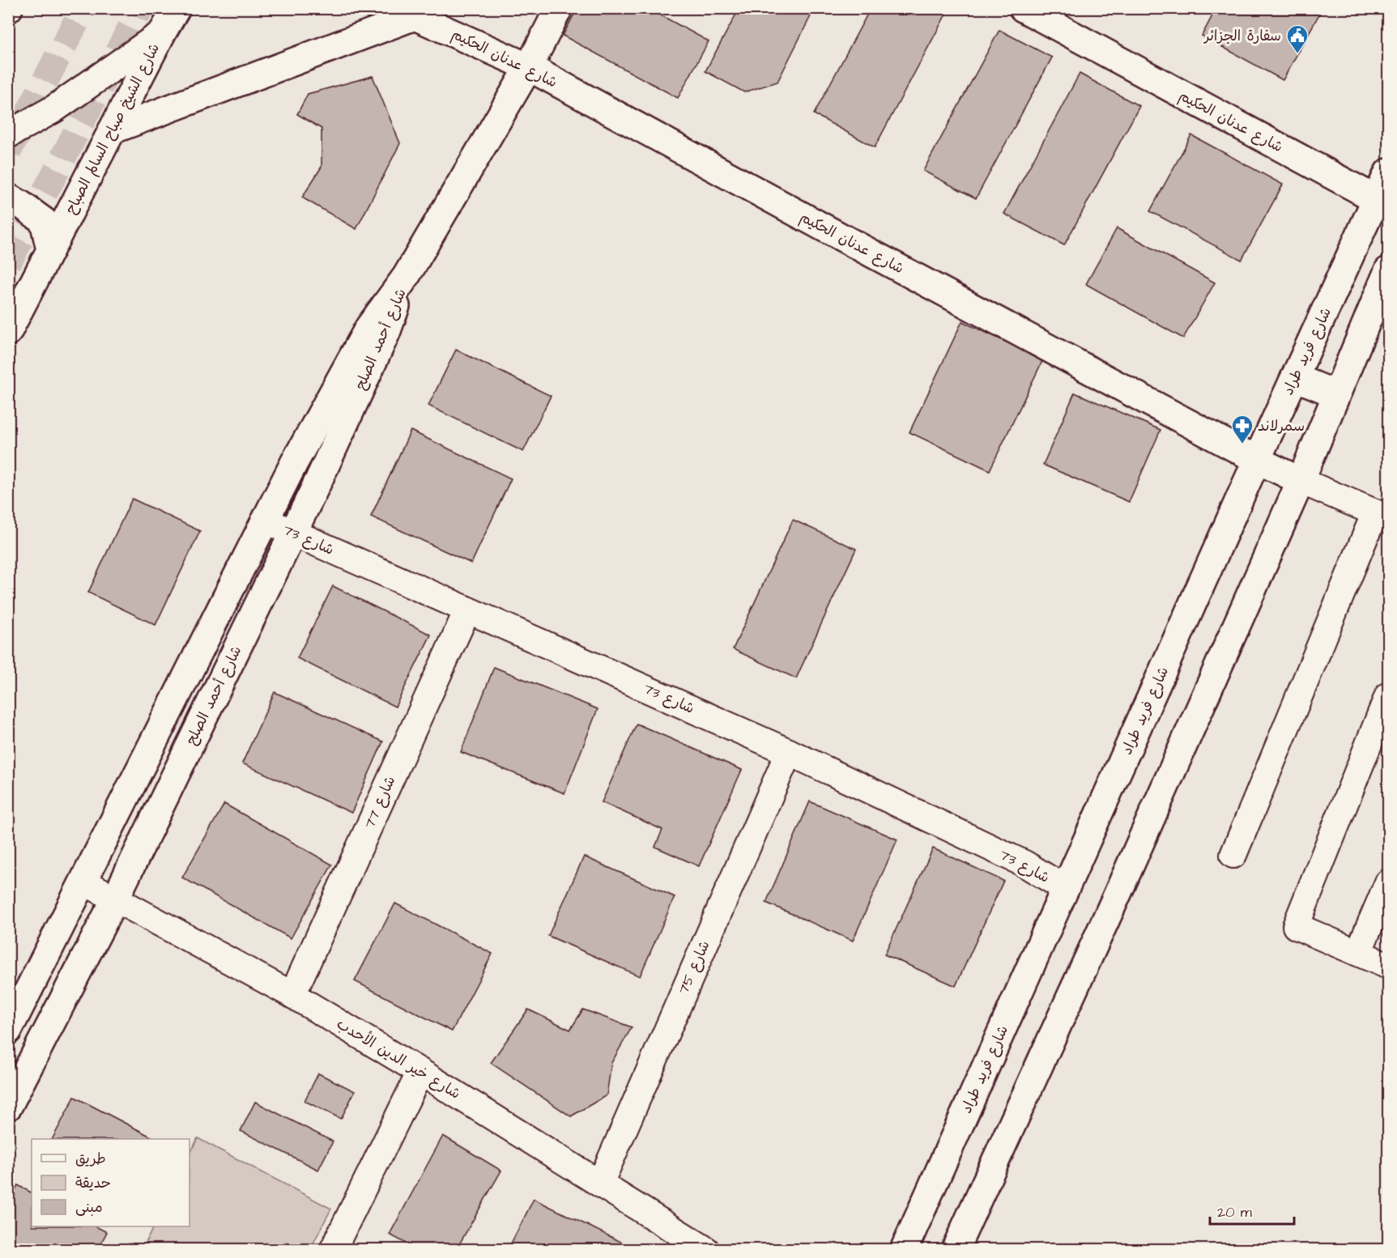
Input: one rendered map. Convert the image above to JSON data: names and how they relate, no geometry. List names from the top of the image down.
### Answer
{
  "streets": {
    "main road": [
      "شارع عدنان الحكيم",
      "شارع الشيخ صباح السالم الصباح",
      "شارع أحمد الصلح",
      "شارع فريد طراد"
    ],
    "street": [
      "شارع 73",
      "شارع 77",
      "شارع 75",
      "شارع خير الدين الأحدب"
    ]
  },
  "crossings": [
    ["شارع عدنان الحكيم", "شارع أحمد الصلح"],
    ["شارع عدنان الحكيم", "شارع فريد طراد"],
    ["شارع أحمد الصلح", "شارع 73"],
    ["شارع أحمد الصلح", "شارع خير الدين الأحدب"],
    ["شارع فريد طراد", "شارع 73"],
    ["شارع 73", "شارع 77"],
    ["شارع 73", "شارع 75"],
    ["شارع 77", "شارع خير الدين الأحدب"],
    ["شارع 75", "شارع خير الدين الأحدب"]
  ],
  "places": {
    "public building": ["سفارة الجزائر"],
    "pharmacy": ["سمرلاند"]
  },
  "legend": ["طريق", "حديقة", "مبنى"],
  "scale_bar": "20 m"
}
